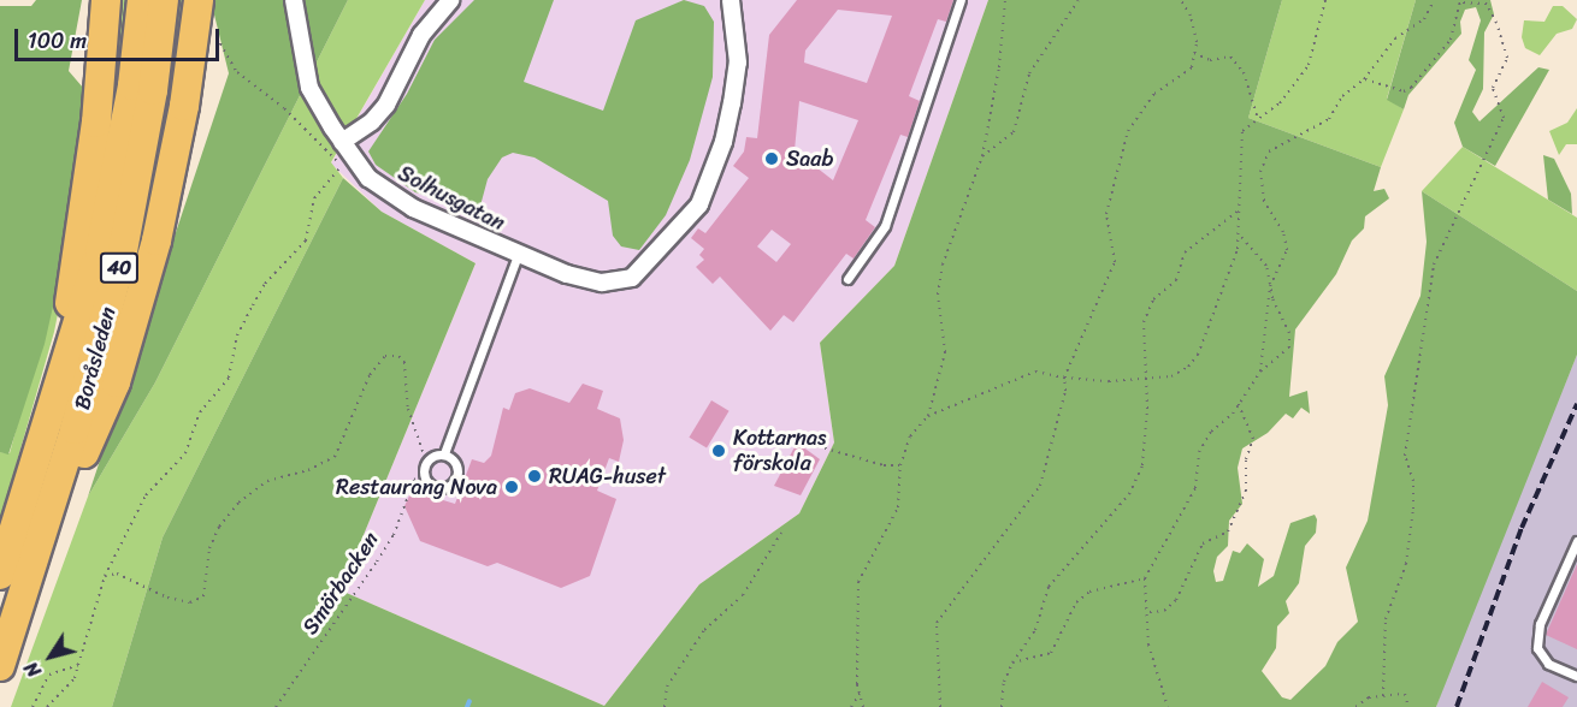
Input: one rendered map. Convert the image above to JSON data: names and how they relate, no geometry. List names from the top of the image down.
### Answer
{
  "streets": {
    "highway": ["40", "Boråsleden"],
    "street": ["Solhusgatan"],
    "path": ["Smörbacken"]
  },
  "crossings": [
    ["Solhusgatan", "Smörbacken"]
  ],
  "places": [
    "Saab",
    "Kottarnas förskola",
    "RUAG-huset",
    "Restaurang Nova"
  ],
  "scale_bar": "100 m",
  "north": "bottom left"
}
